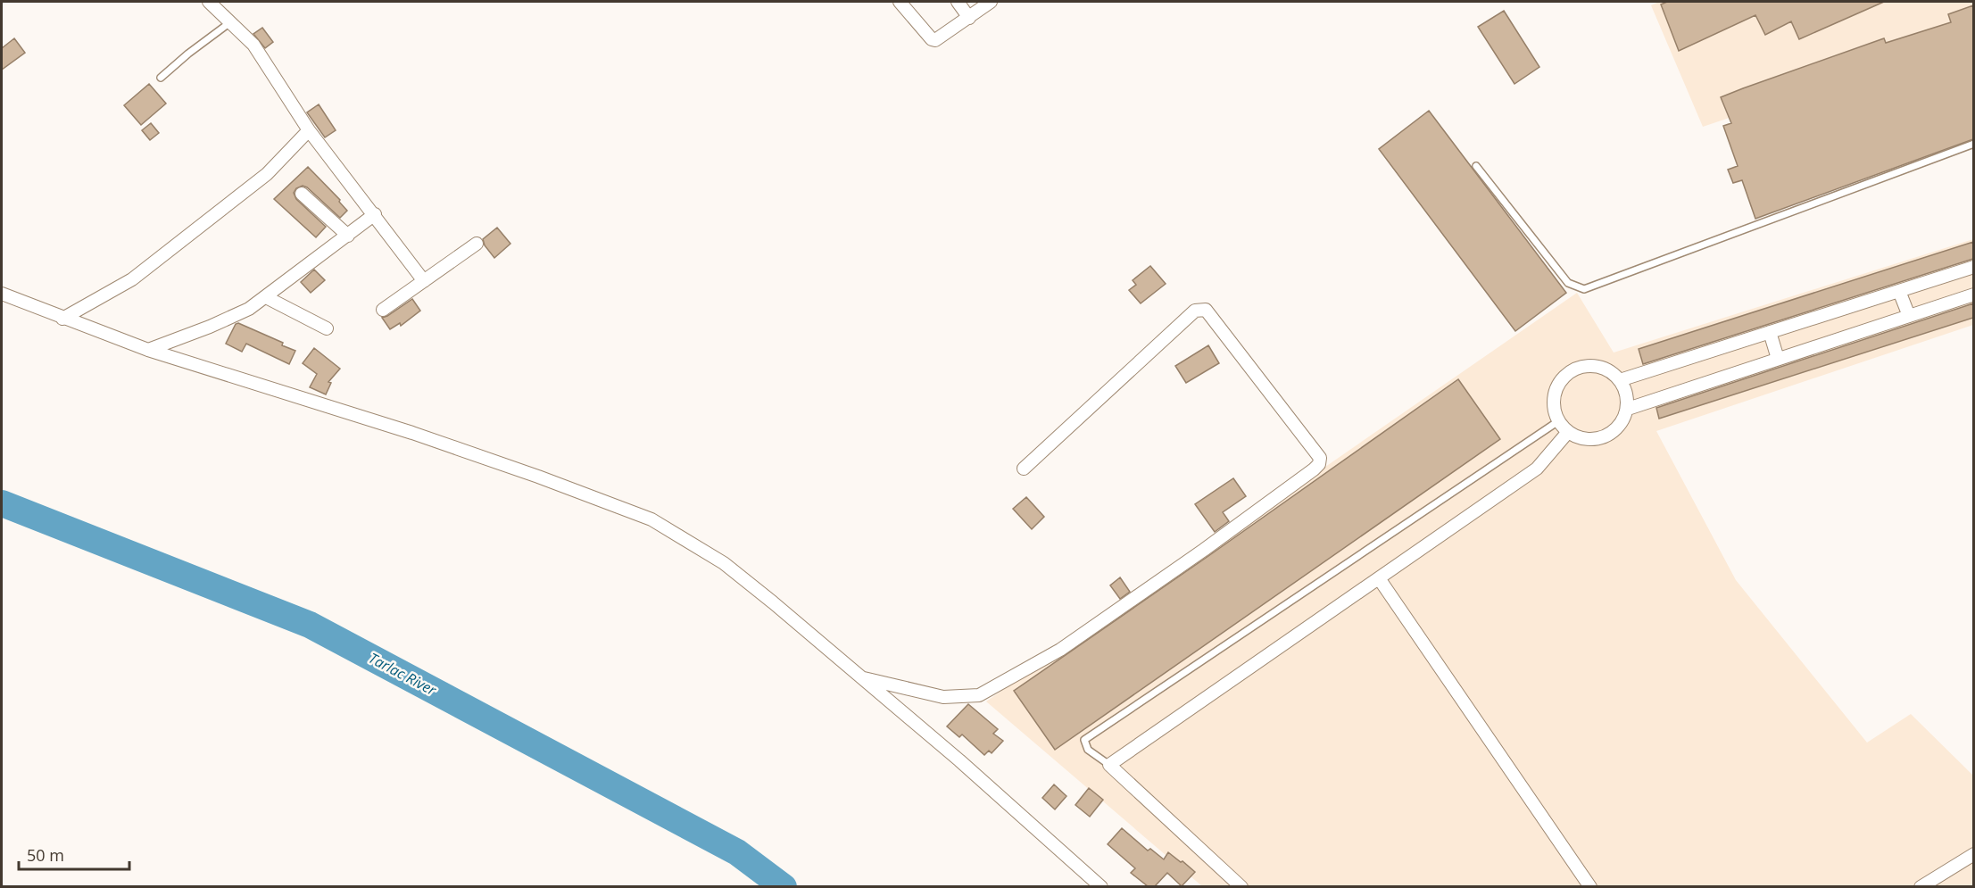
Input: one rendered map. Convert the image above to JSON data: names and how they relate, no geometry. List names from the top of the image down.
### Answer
{
  "water": ["Tarlac River"],
  "scale_bar": "50 m"
}
